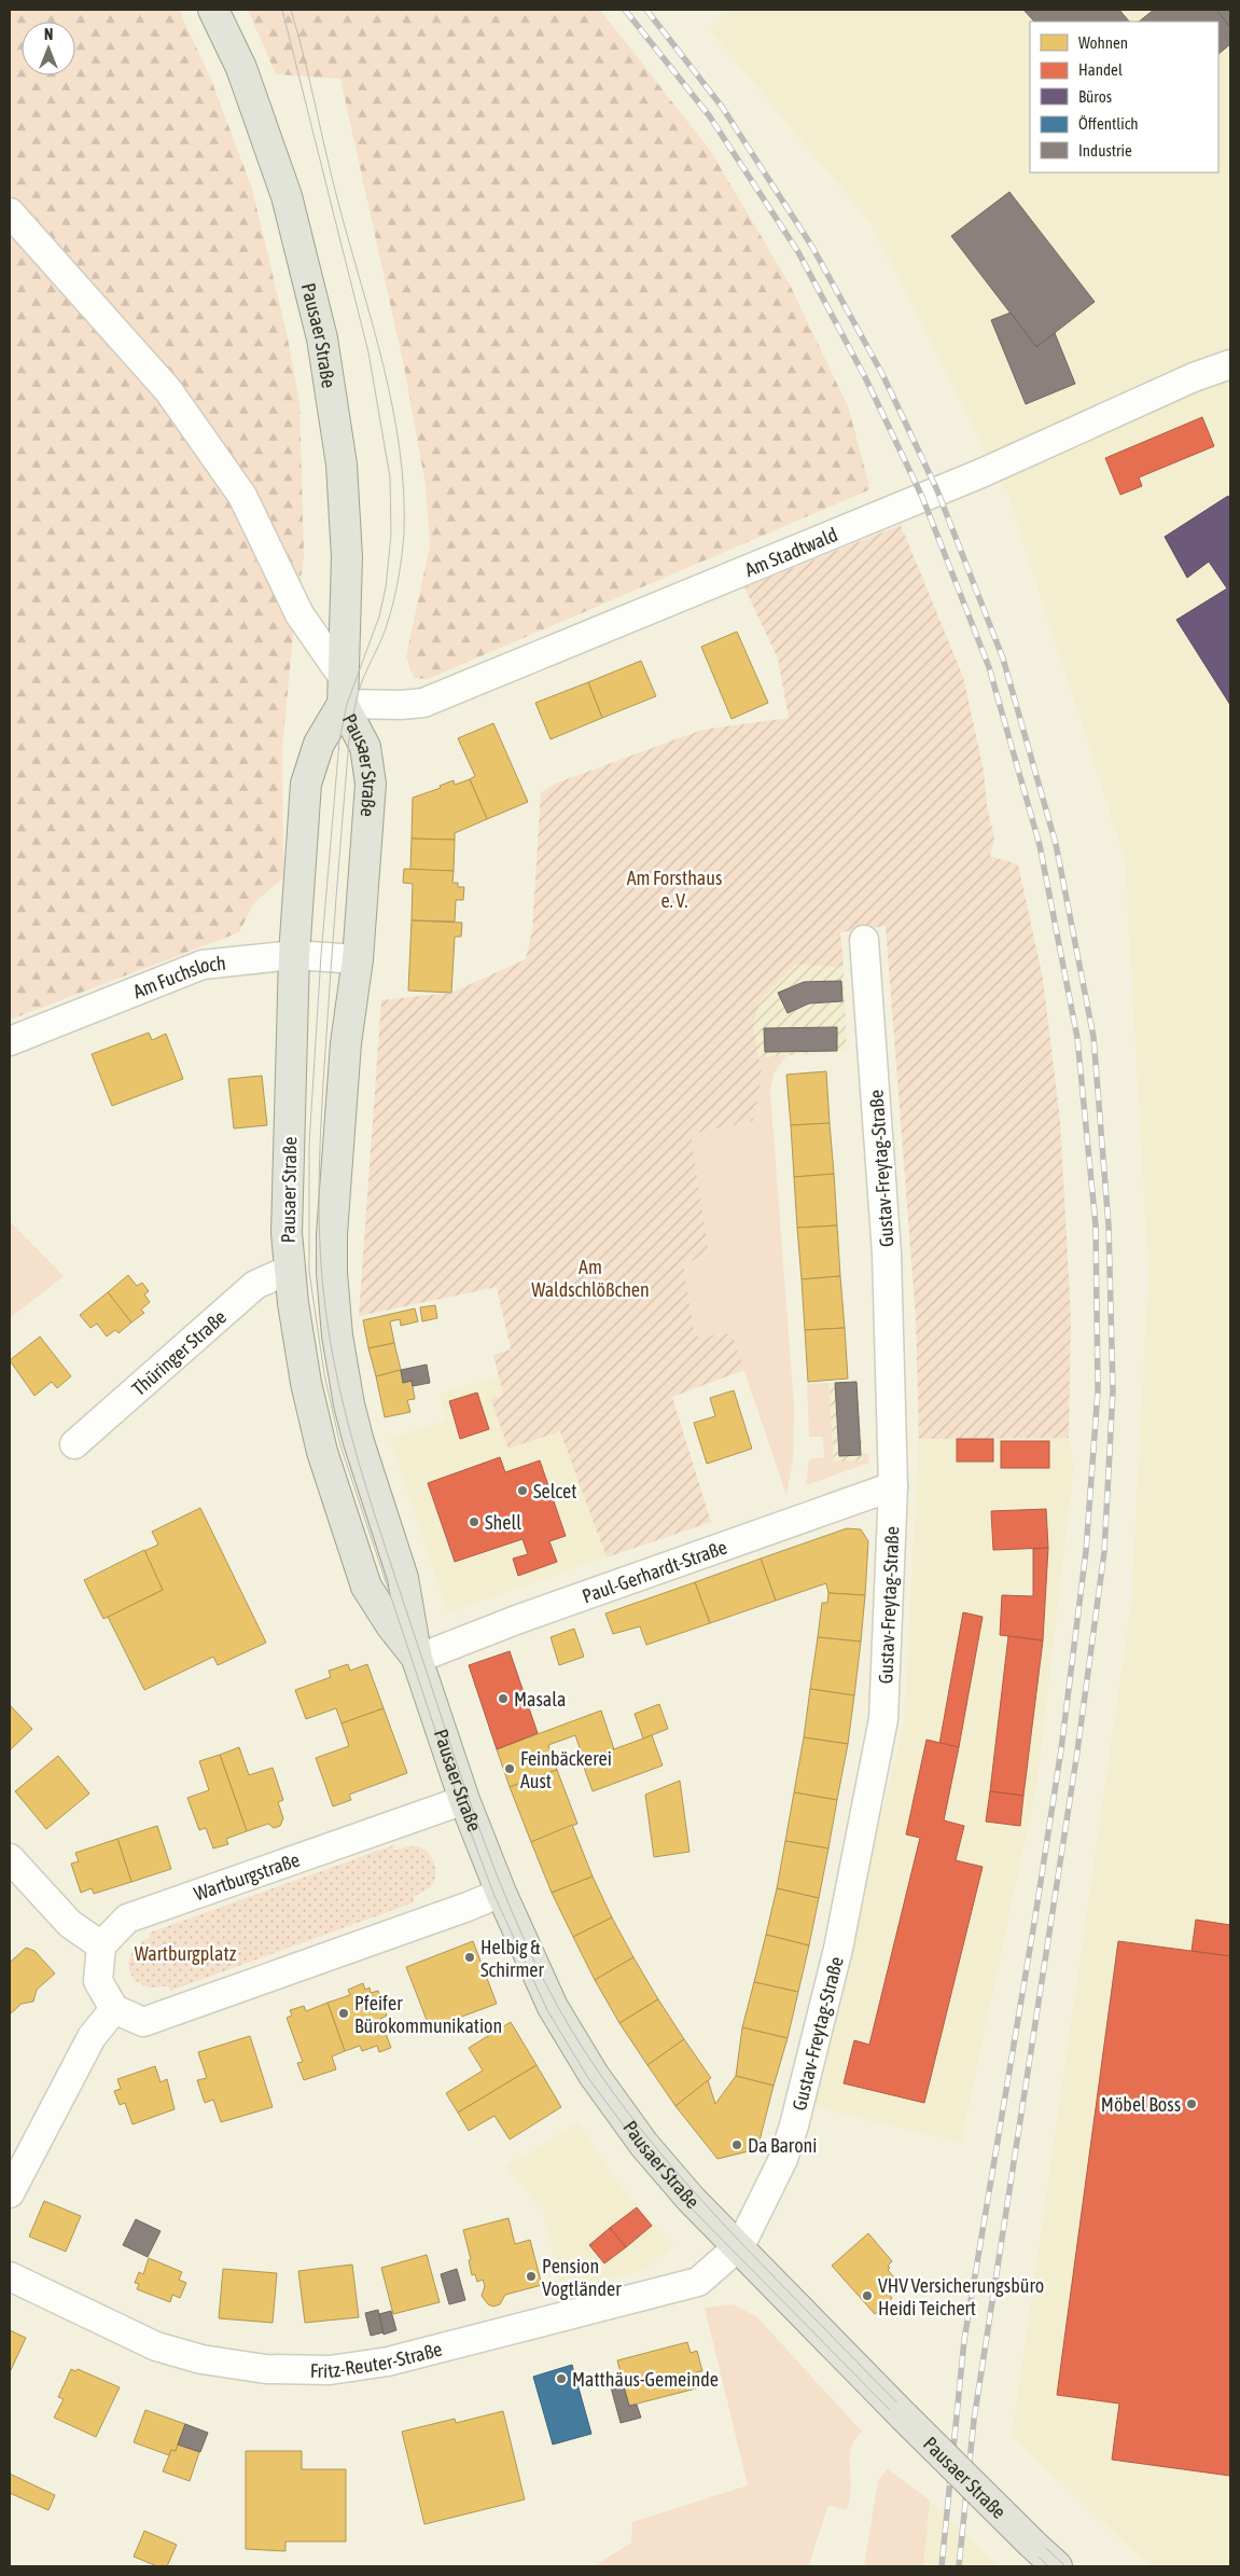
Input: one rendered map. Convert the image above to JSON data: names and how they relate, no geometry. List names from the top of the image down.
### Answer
{
  "streets": {
    "main road": ["Pausaer Straße"],
    "street": [
      "Am Stadtwald",
      "Am Fuchsloch",
      "Gustav-Freytag-Straße",
      "Thüringer Straße",
      "Paul-Gerhardt-Straße",
      "Wartburgstraße",
      "Fritz-Reuter-Straße"
    ]
  },
  "crossings": [
    ["Pausaer Straße", "Am Stadtwald"],
    ["Pausaer Straße", "Am Fuchsloch"],
    ["Pausaer Straße", "Gustav-Freytag-Straße"],
    ["Pausaer Straße", "Thüringer Straße"],
    ["Pausaer Straße", "Paul-Gerhardt-Straße"],
    ["Pausaer Straße", "Wartburgstraße"],
    ["Pausaer Straße", "Fritz-Reuter-Straße"],
    ["Gustav-Freytag-Straße", "Paul-Gerhardt-Straße"],
    ["Gustav-Freytag-Straße", "Fritz-Reuter-Straße"]
  ],
  "parks": ["Am Forsthaus e. V.", "Am Waldschlößchen", "Wartburgplatz"],
  "places": [
    "Selcet",
    "Shell",
    "Masala",
    "Feinbäckerei Aust",
    "Helbig & Schirmer",
    "Pfeifer Bürokommunikation",
    "Möbel Boss",
    "Da Baroni",
    "Pension Vogtländer",
    "VHV Versicherungsbüro Heidi Teichert",
    "Matthäus-Gemeinde"
  ],
  "legend": [
    "Wohnen",
    "Handel",
    "Büros",
    "Öffentlich",
    "Industrie"
  ],
  "north": "top"
}
